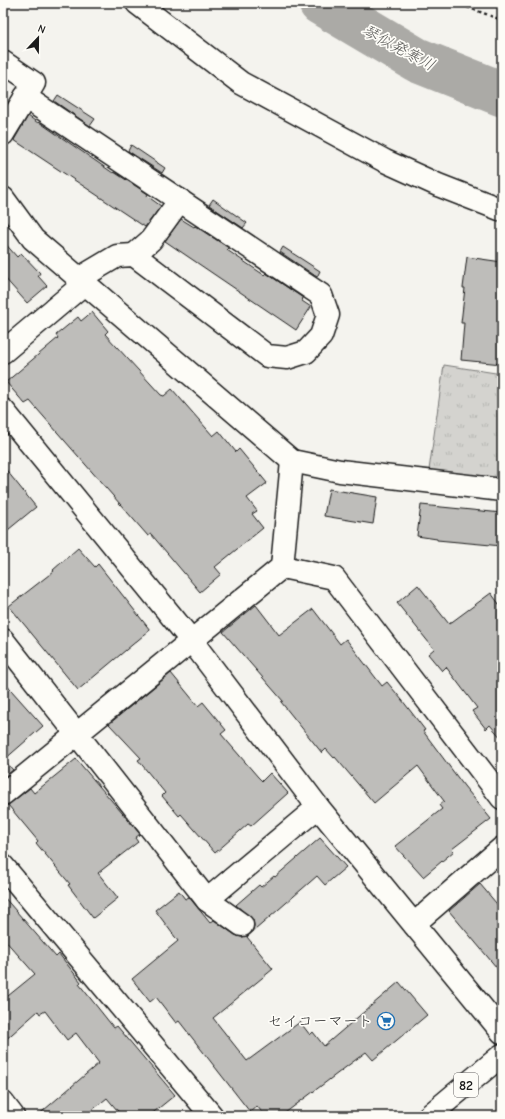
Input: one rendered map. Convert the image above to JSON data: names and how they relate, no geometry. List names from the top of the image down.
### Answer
{
  "streets": {
    "street": ["82"]
  },
  "water": ["琴似発寒川"],
  "places": {
    "supermarket": ["セイコーマート"]
  },
  "north": "top"
}
